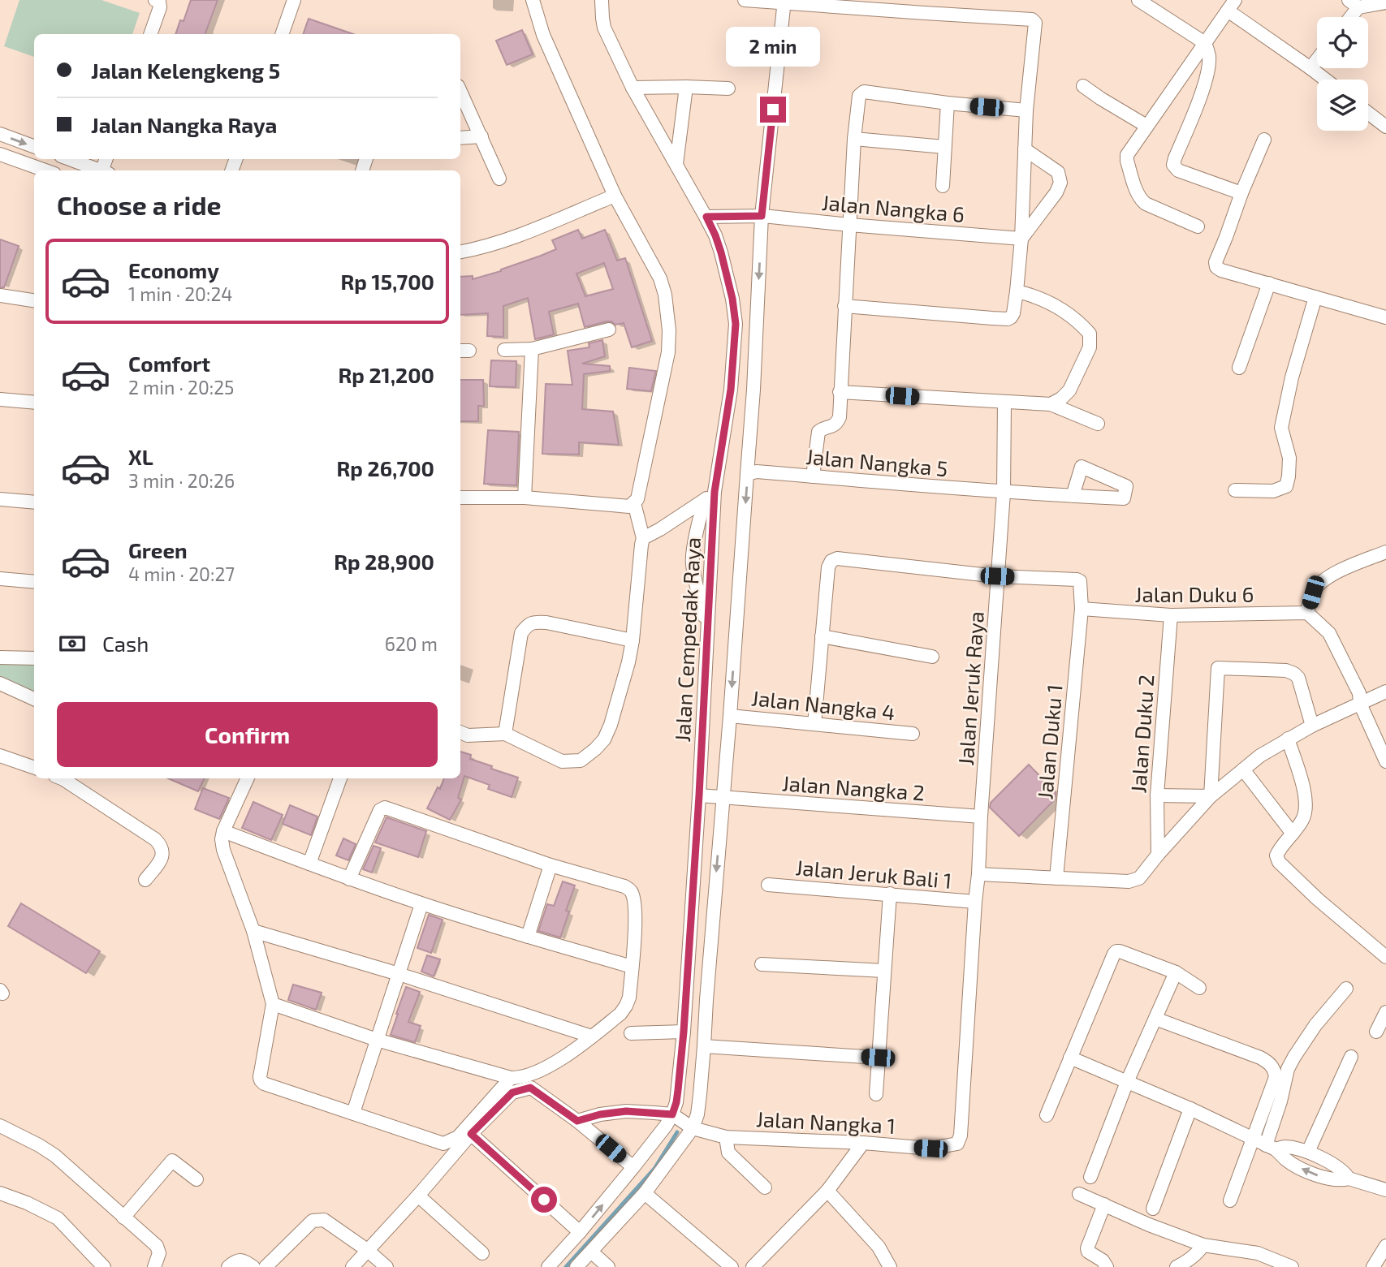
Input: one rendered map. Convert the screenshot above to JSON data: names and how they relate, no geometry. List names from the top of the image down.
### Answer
{
  "streets": {
    "street": [
      "Jalan Nangka 6",
      "Jalan Nangka 5",
      "Jalan Duku 6",
      "Jalan Cempedak Raya",
      "Jalan Jeruk Raya",
      "Jalan Nangka 4",
      "Jalan Duku 2",
      "Jalan Duku 1",
      "Jalan Nangka 2",
      "Jalan Jeruk Bali 1",
      "Jalan Nangka 1"
    ]
  },
  "crossings": [
    ["Jalan Nangka 6", "Jalan Cempedak Raya"],
    ["Jalan Nangka 5", "Jalan Jeruk Raya"],
    ["Jalan Duku 6", "Jalan Duku 2"],
    ["Jalan Duku 6", "Jalan Duku 1"],
    ["Jalan Cempedak Raya", "Jalan Nangka 2"],
    ["Jalan Jeruk Raya", "Jalan Duku 1"],
    ["Jalan Jeruk Raya", "Jalan Nangka 2"],
    ["Jalan Jeruk Raya", "Jalan Jeruk Bali 1"],
    ["Jalan Jeruk Raya", "Jalan Nangka 1"]
  ],
  "page": {
    "bubble": "2 min",
    "banner": ["Jalan Kelengkeng 5", "Jalan Nangka Raya"],
    "heading": "Choose a ride",
    "list": [
      {
        "name": "Economy",
        "note": "1 min · 20:24",
        "value": "Rp 15,700"
      },
      {
        "name": "Comfort",
        "note": "2 min · 20:25",
        "value": "Rp 21,200"
      },
      {
        "name": "XL",
        "note": "3 min · 20:26",
        "value": "Rp 26,700"
      },
      {
        "name": "Green",
        "note": "4 min · 20:27",
        "value": "Rp 28,900"
      }
    ],
    "pay": ["Cash", "620 m"],
    "buttons": "Confirm"
  }
}
